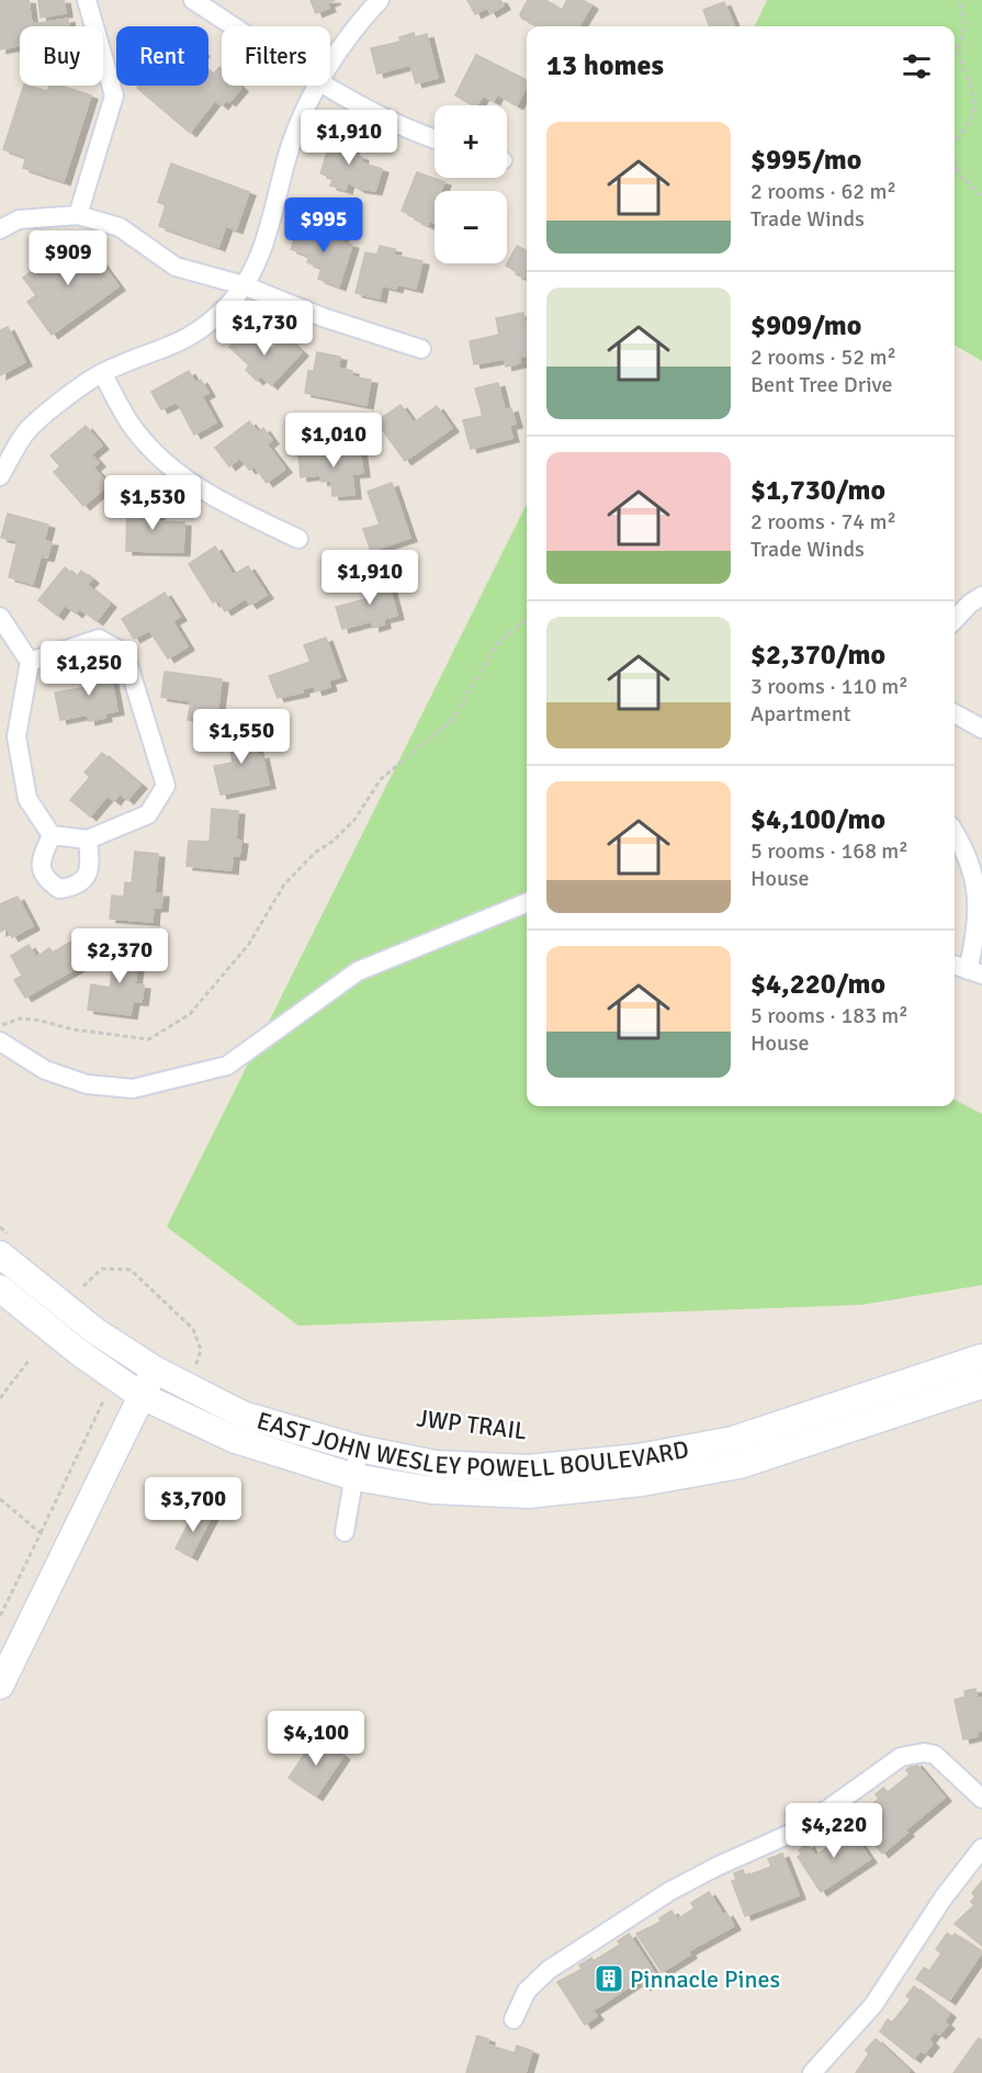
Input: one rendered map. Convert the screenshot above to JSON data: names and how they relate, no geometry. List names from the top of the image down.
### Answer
{
  "streets": {
    "main road": ["EAST JOHN WESLEY POWELL BOULEVARD"]
  },
  "places": {
    "building": ["Pinnacle Pines"]
  },
  "page": {
    "chip": ["Buy", "Rent", "Filters"],
    "heading": "13 homes",
    "map_buttons": ["+", "−"],
    "list": [
      {
        "name": "$995/mo",
        "note": "2 rooms · 62 m² · Trade Winds"
      },
      {
        "name": "$909/mo",
        "note": "2 rooms · 52 m² · Bent Tree Drive"
      },
      {
        "name": "$1,730/mo",
        "note": "2 rooms · 74 m² · Trade Winds"
      },
      {
        "name": "$2,370/mo",
        "note": "3 rooms · 110 m² · Apartment"
      },
      {
        "name": "$4,100/mo",
        "note": "5 rooms · 168 m² · House"
      },
      {
        "name": "$4,220/mo",
        "note": "5 rooms · 183 m² · House"
      }
    ],
    "price": [
      "$1,910",
      "$995",
      "$909",
      "$1,730",
      "$1,010",
      "$1,530",
      "$1,910",
      "$1,250",
      "$1,550",
      "$2,370",
      "$3,700",
      "$4,100",
      "$4,220"
    ]
  }
}
